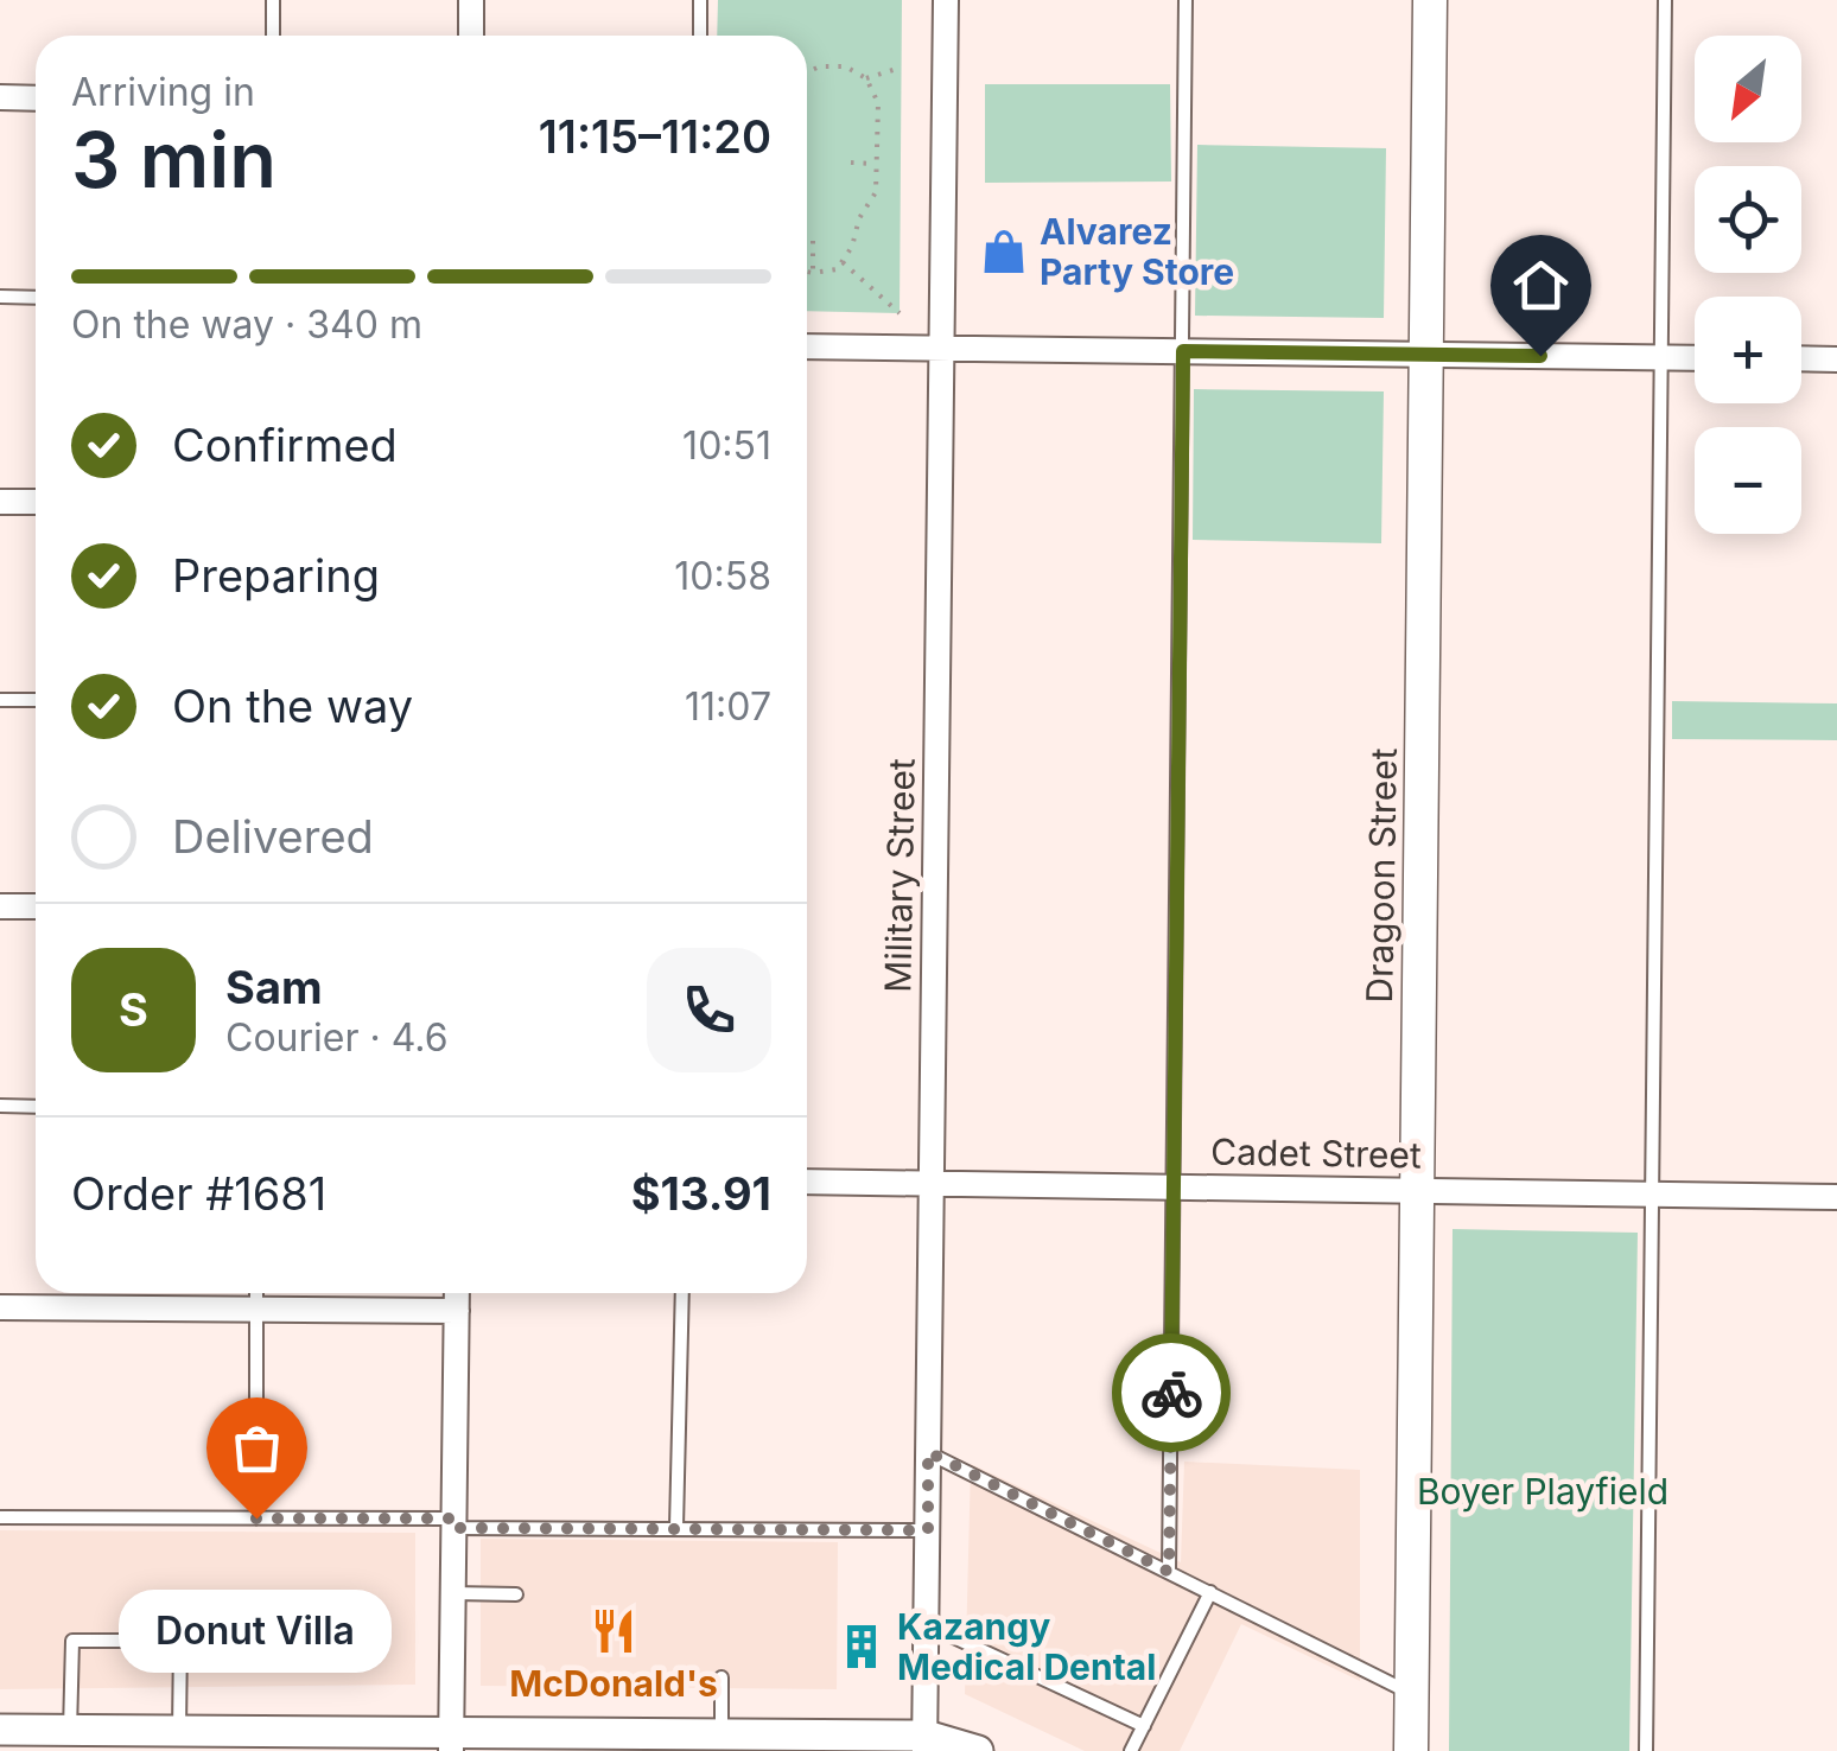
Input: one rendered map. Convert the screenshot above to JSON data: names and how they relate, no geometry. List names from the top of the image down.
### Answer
{
  "streets": {
    "main road": ["Dragoon Street"],
    "street": ["Military Street", "Cadet Street"]
  },
  "crossings": [
    ["Military Street", "Cadet Street"],
    ["Dragoon Street", "Cadet Street"]
  ],
  "parks": ["Boyer Playfield"],
  "places": {
    "shop": ["Alvarez Party Store"],
    "other": ["Donut Villa"],
    "restaurant": ["McDonald's"],
    "building": ["Kazangy Medical Dental"]
  },
  "north": "bottom left",
  "page": {
    "map_buttons": ["+", "−"],
    "heading": ["3 min", "Arriving in", "11:15–11:20"],
    "panel": [
      "Sam",
      "Courier · 4.6",
      "Order #1681",
      "$13.91"
    ],
    "bar": "On the way · 340 m",
    "list": [
      ["Confirmed", "10:51"],
      ["Preparing", "10:58"],
      ["On the way", "11:07"],
      "Delivered"
    ],
    "round": "S",
    "bubble": "Donut Villa"
  }
}
